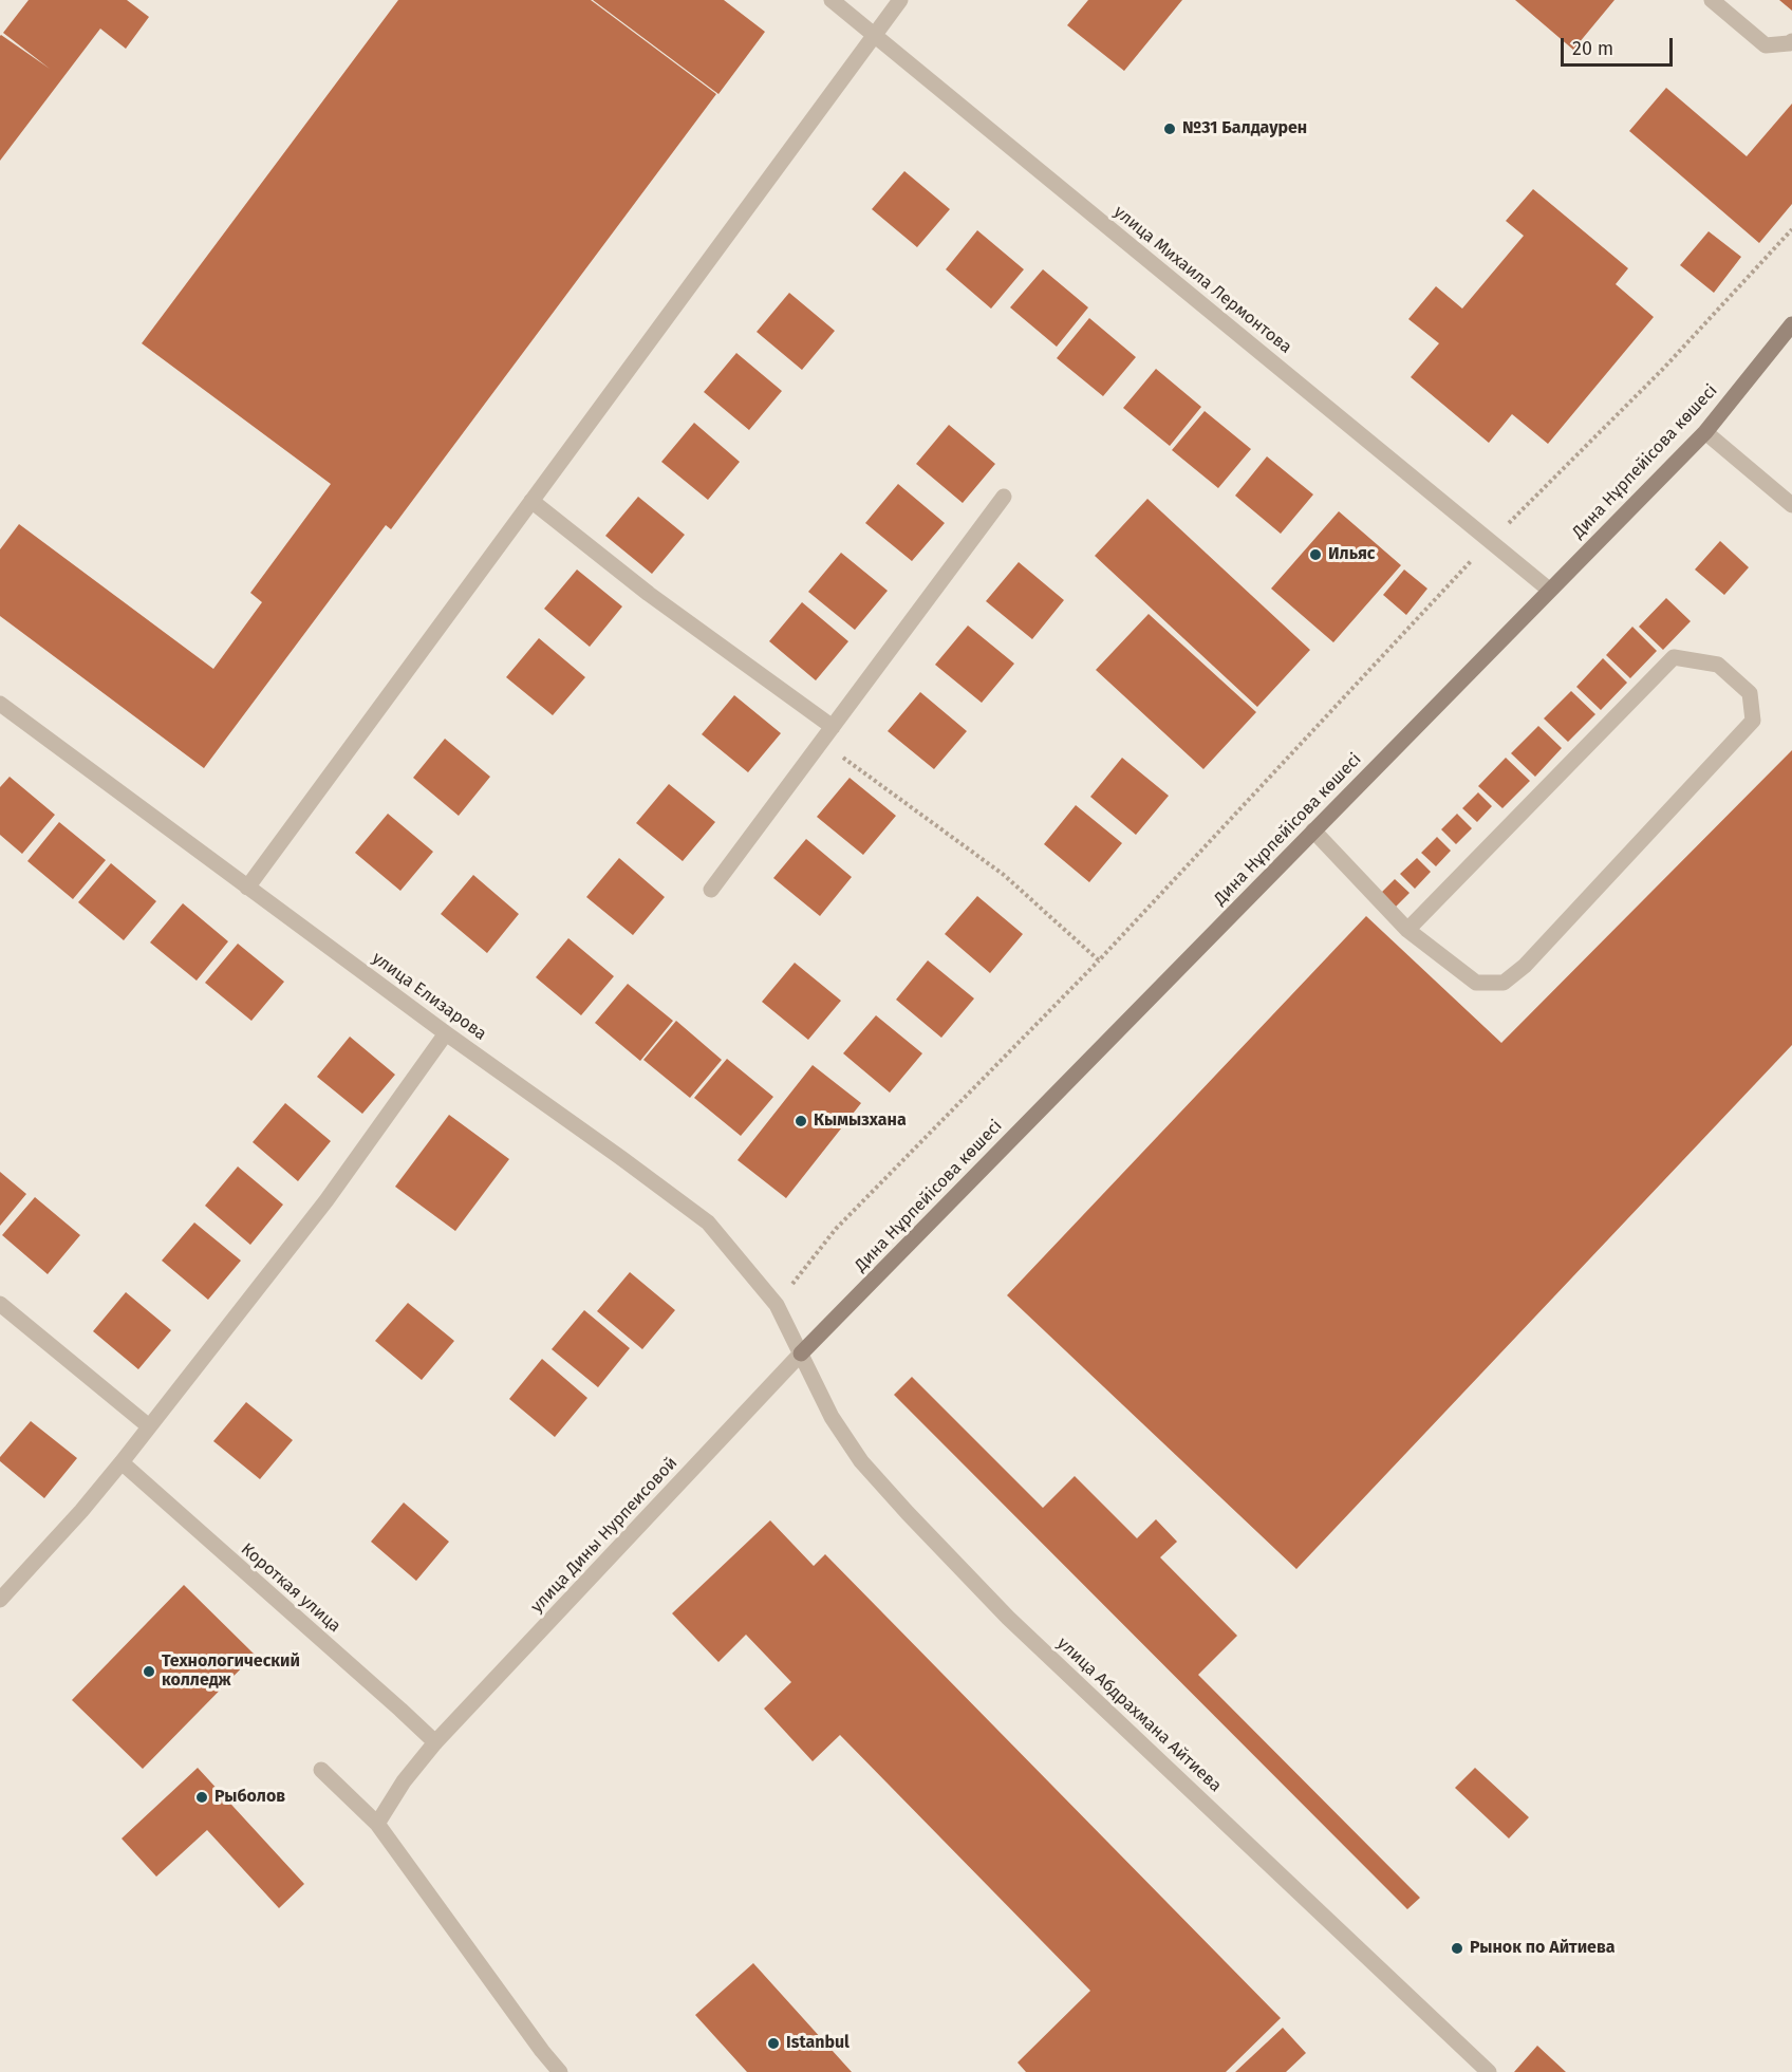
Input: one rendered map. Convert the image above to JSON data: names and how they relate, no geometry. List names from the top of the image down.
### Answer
{
  "streets": {
    "street": [
      "улица Михаила Лермонтова",
      "Дина Нұрпейісова көшесі",
      "улица Елизарова",
      "улица Дины Нурпеисовой",
      "Короткая улица",
      "улица Абдрахмана Айтиева"
    ]
  },
  "crossings": [
    ["улица Михаила Лермонтова", "Дина Нұрпейісова көшесі"],
    ["Дина Нұрпейісова көшесі", "улица Елизарова"],
    ["Дина Нұрпейісова көшесі", "улица Дины Нурпеисовой"],
    ["Дина Нұрпейісова көшесі", "улица Абдрахмана Айтиева"],
    ["улица Елизарова", "улица Дины Нурпеисовой"],
    ["улица Елизарова", "улица Абдрахмана Айтиева"],
    ["улица Дины Нурпеисовой", "Короткая улица"],
    ["улица Дины Нурпеисовой", "улица Абдрахмана Айтиева"]
  ],
  "places": [
    "№31 Балдаурен",
    "Ильяс",
    "Кымызхана",
    "Технологический колледж",
    "Рыболов",
    "Рынок по Айтиева",
    "Istanbul"
  ],
  "scale_bar": "20 m"
}
